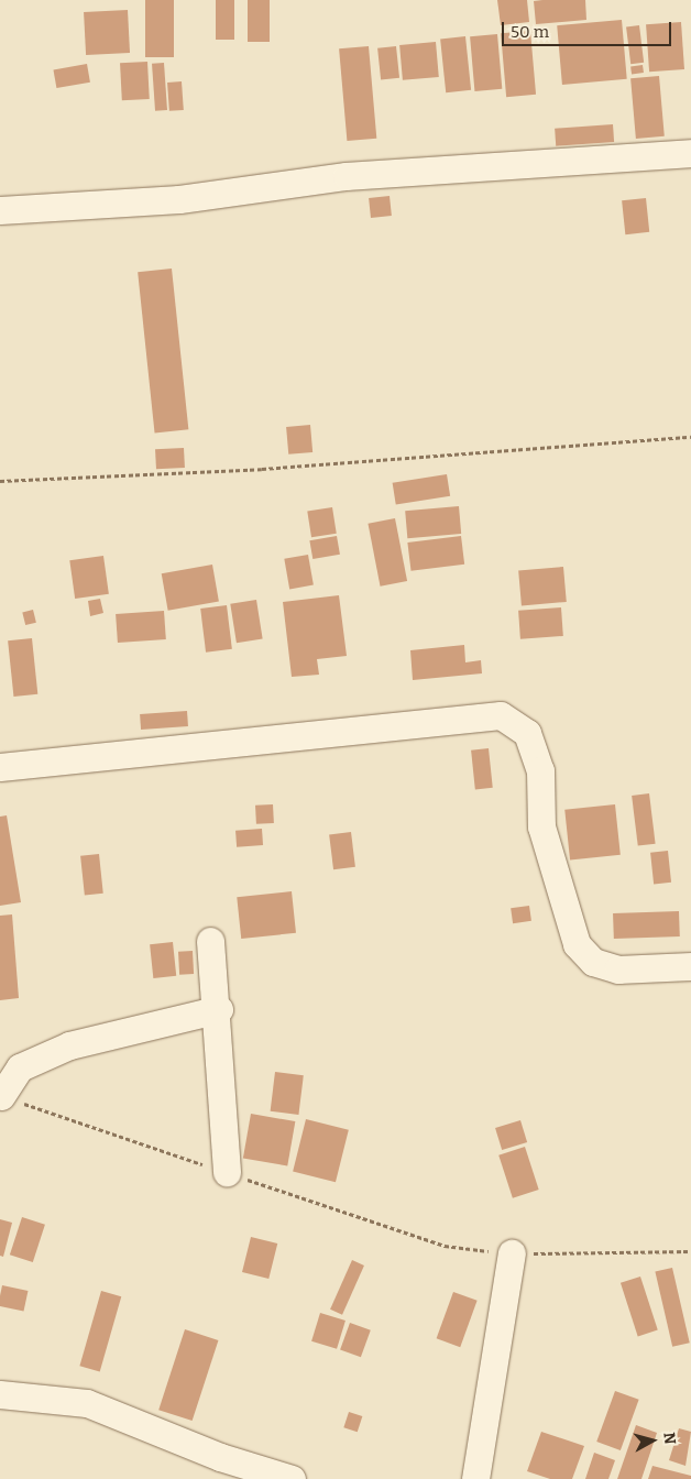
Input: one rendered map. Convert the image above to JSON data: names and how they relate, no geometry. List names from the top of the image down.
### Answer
{
  "scale_bar": "50 m",
  "north": "right"
}
